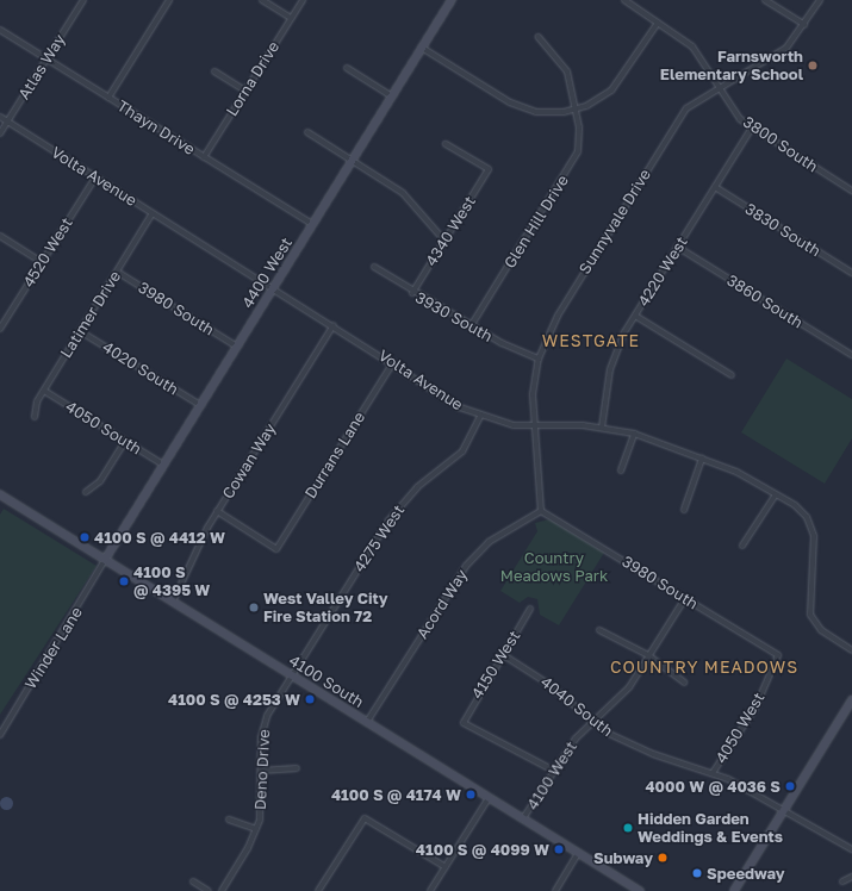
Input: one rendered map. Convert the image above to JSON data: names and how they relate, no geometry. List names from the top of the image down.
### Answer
{
  "streets": {
    "street": [
      "Atlas Way",
      "Lorna Drive",
      "Thayn Drive",
      "3800 South",
      "Volta Avenue",
      "Glen Hill Drive",
      "Sunnyvale Drive",
      "3830 South",
      "4340 West",
      "4520 West",
      "4220 West",
      "4400 West",
      "3860 South",
      "3980 South",
      "Latimer Drive",
      "3930 South",
      "4020 South",
      "4050 South",
      "Durrans Lane",
      "Cowan Way",
      "4275 West",
      "Acord Way",
      "Winder Lane",
      "4150 West",
      "4100 South",
      "4040 South",
      "4050 West",
      "Deno Drive",
      "4100 West"
    ]
  },
  "crossings": [
    ["Atlas Way", "Thayn Drive"],
    ["Atlas Way", "Volta Avenue"],
    ["Lorna Drive", "Thayn Drive"],
    ["Thayn Drive", "4400 West"],
    ["3800 South", "Sunnyvale Drive"],
    ["3800 South", "4220 West"],
    ["Volta Avenue", "Sunnyvale Drive"],
    ["Volta Avenue", "4520 West"],
    ["Volta Avenue", "4220 West"],
    ["Volta Avenue", "4400 West"],
    ["Volta Avenue", "Latimer Drive"],
    ["Volta Avenue", "Durrans Lane"],
    ["Volta Avenue", "Cowan Way"],
    ["Volta Avenue", "4275 West"],
    ["Glen Hill Drive", "3930 South"],
    ["Sunnyvale Drive", "3980 South"],
    ["Sunnyvale Drive", "3930 South"],
    ["Sunnyvale Drive", "Acord Way"],
    ["3830 South", "4220 West"],
    ["4340 West", "3930 South"],
    ["4220 West", "3860 South"],
    ["4400 West", "3980 South"],
    ["4400 West", "4020 South"],
    ["4400 West", "4050 South"],
    ["4400 West", "Winder Lane"],
    ["4400 West", "4100 South"],
    ["3980 South", "Latimer Drive"],
    ["3980 South", "Acord Way"],
    ["3980 South", "4050 West"],
    ["3980 South", "4100 West"],
    ["Latimer Drive", "4020 South"],
    ["Latimer Drive", "4050 South"],
    ["Durrans Lane", "Cowan Way"],
    ["Cowan Way", "4100 South"],
    ["4275 West", "4100 South"],
    ["4275 West", "Deno Drive"],
    ["Acord Way", "4100 South"],
    ["Winder Lane", "4100 South"],
    ["4150 West", "4040 South"],
    ["4150 West", "4100 West"],
    ["4100 South", "Deno Drive"],
    ["4100 South", "4100 West"],
    ["4040 South", "4050 West"],
    ["4040 South", "4100 West"]
  ],
  "districts": ["WESTGATE", "COUNTRY MEADOWS"],
  "parks": ["Country Meadows Park"],
  "places": [
    "Farnsworth Elementary School",
    "4100 S @ 4412 W",
    "4100 S @ 4395 W",
    "West Valley City Fire Station 72",
    "4100 S @ 4253 W",
    "4000 W @ 4036 S",
    "4100 S @ 4174 W",
    "Hidden Garden Weddings & Events",
    "4100 S @ 4099 W",
    "Subway",
    "Speedway"
  ]
}
